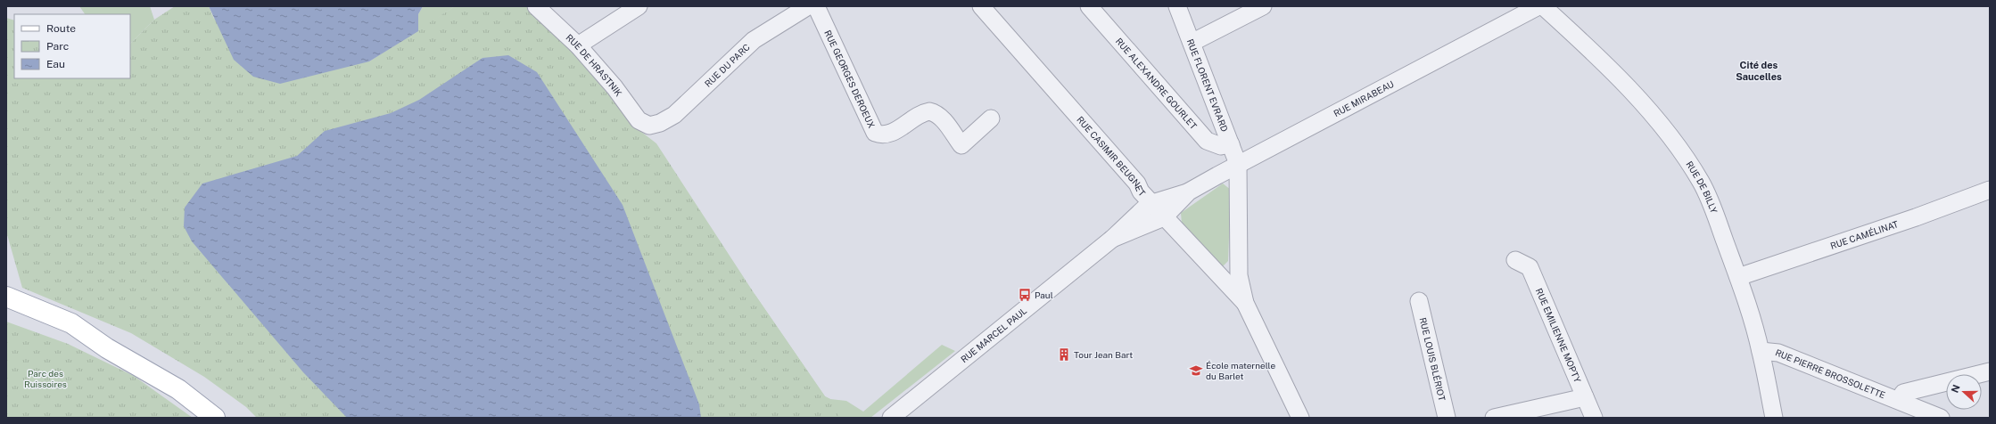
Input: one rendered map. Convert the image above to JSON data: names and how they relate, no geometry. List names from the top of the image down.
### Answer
{
  "streets": {
    "street": [
      "RUE DU PARC",
      "RUE DE HRASTNIK",
      "RUE GEORGES DEROEUX",
      "RUE ALEXANDRE GOURLET",
      "RUE FLORENT EVRARD",
      "RUE MIRABEAU",
      "RUE CASIMIR BEUGNET",
      "RUE DE BILLY",
      "RUE CAMÉLINAT",
      "RUE MARCEL PAUL",
      "RUE EMILIENNE MOPTY",
      "RUE LOUIS BLÉRIOT",
      "RUE PIERRE BROSSOLETTE"
    ]
  },
  "crossings": [
    ["RUE DU PARC", "RUE DE HRASTNIK"],
    ["RUE ALEXANDRE GOURLET", "RUE FLORENT EVRARD"],
    ["RUE FLORENT EVRARD", "RUE MIRABEAU"],
    ["RUE FLORENT EVRARD", "RUE CASIMIR BEUGNET"],
    ["RUE MIRABEAU", "RUE CASIMIR BEUGNET"],
    ["RUE MIRABEAU", "RUE MARCEL PAUL"],
    ["RUE CASIMIR BEUGNET", "RUE MARCEL PAUL"],
    ["RUE DE BILLY", "RUE CAMÉLINAT"],
    ["RUE DE BILLY", "RUE PIERRE BROSSOLETTE"]
  ],
  "districts": ["Cité des Saucelles"],
  "parks": ["Parc des Ruissoires"],
  "places": {
    "bus stop": ["Paul"],
    "building": ["Tour Jean Bart"],
    "school or university": ["École maternelle du Barlet"]
  },
  "legend": ["Route", "Parc", "Eau"],
  "north": "left"
}
